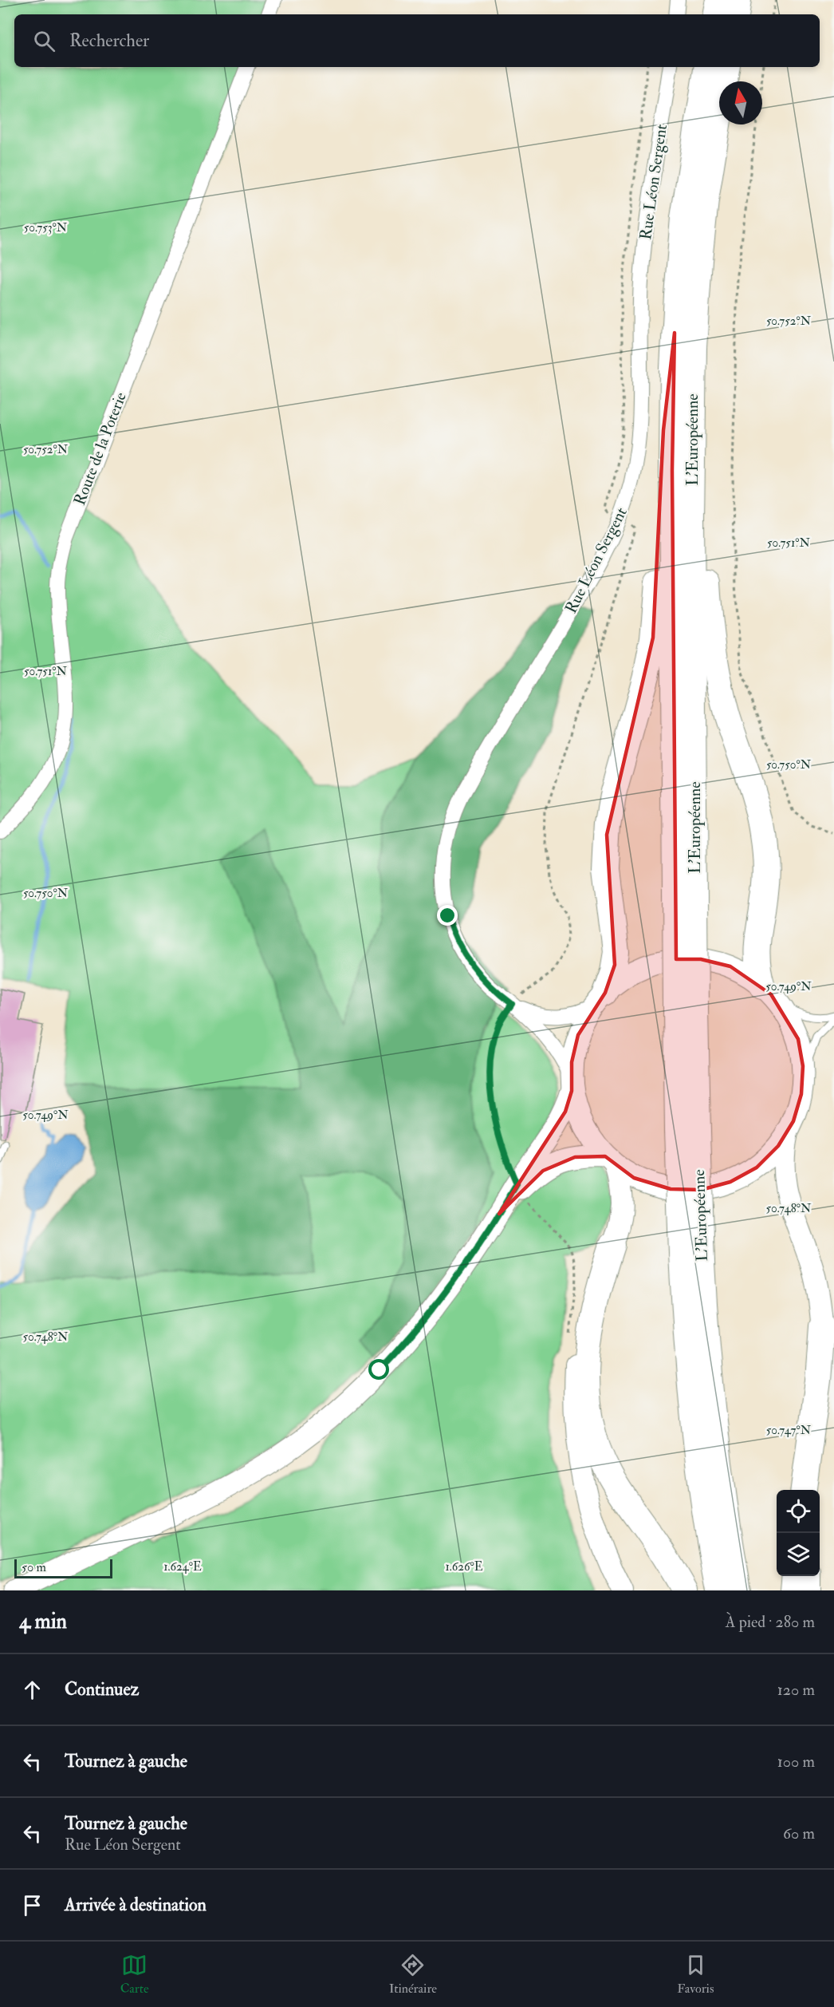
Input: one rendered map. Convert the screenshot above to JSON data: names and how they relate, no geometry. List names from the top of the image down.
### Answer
{
  "streets": {
    "highway": ["L'Européenne"],
    "street": ["Rue Léon Sergent", "Route de la Poterie"]
  },
  "scale_bar": "50 m",
  "north": "top",
  "page": {
    "search": "Rechercher",
    "scale": "50 m",
    "heading": ["4 min", "À pied · 280 m"],
    "list": [
      ["Continuez", "120 m"],
      ["Tournez à gauche", "100 m"],
      ["Tournez à gauche", "Rue Léon Sergent", "60 m"],
      "Arrivée à destination"
    ],
    "nav": ["Carte", "Itinéraire", "Favoris"]
  },
  "coordinates": [
    "50.753°N",
    "50.752°N",
    "50.751°N",
    "50.750°N",
    "50.749°N",
    "50.748°N",
    "50.747°N",
    "1.624°E",
    "1.626°E"
  ]
}
